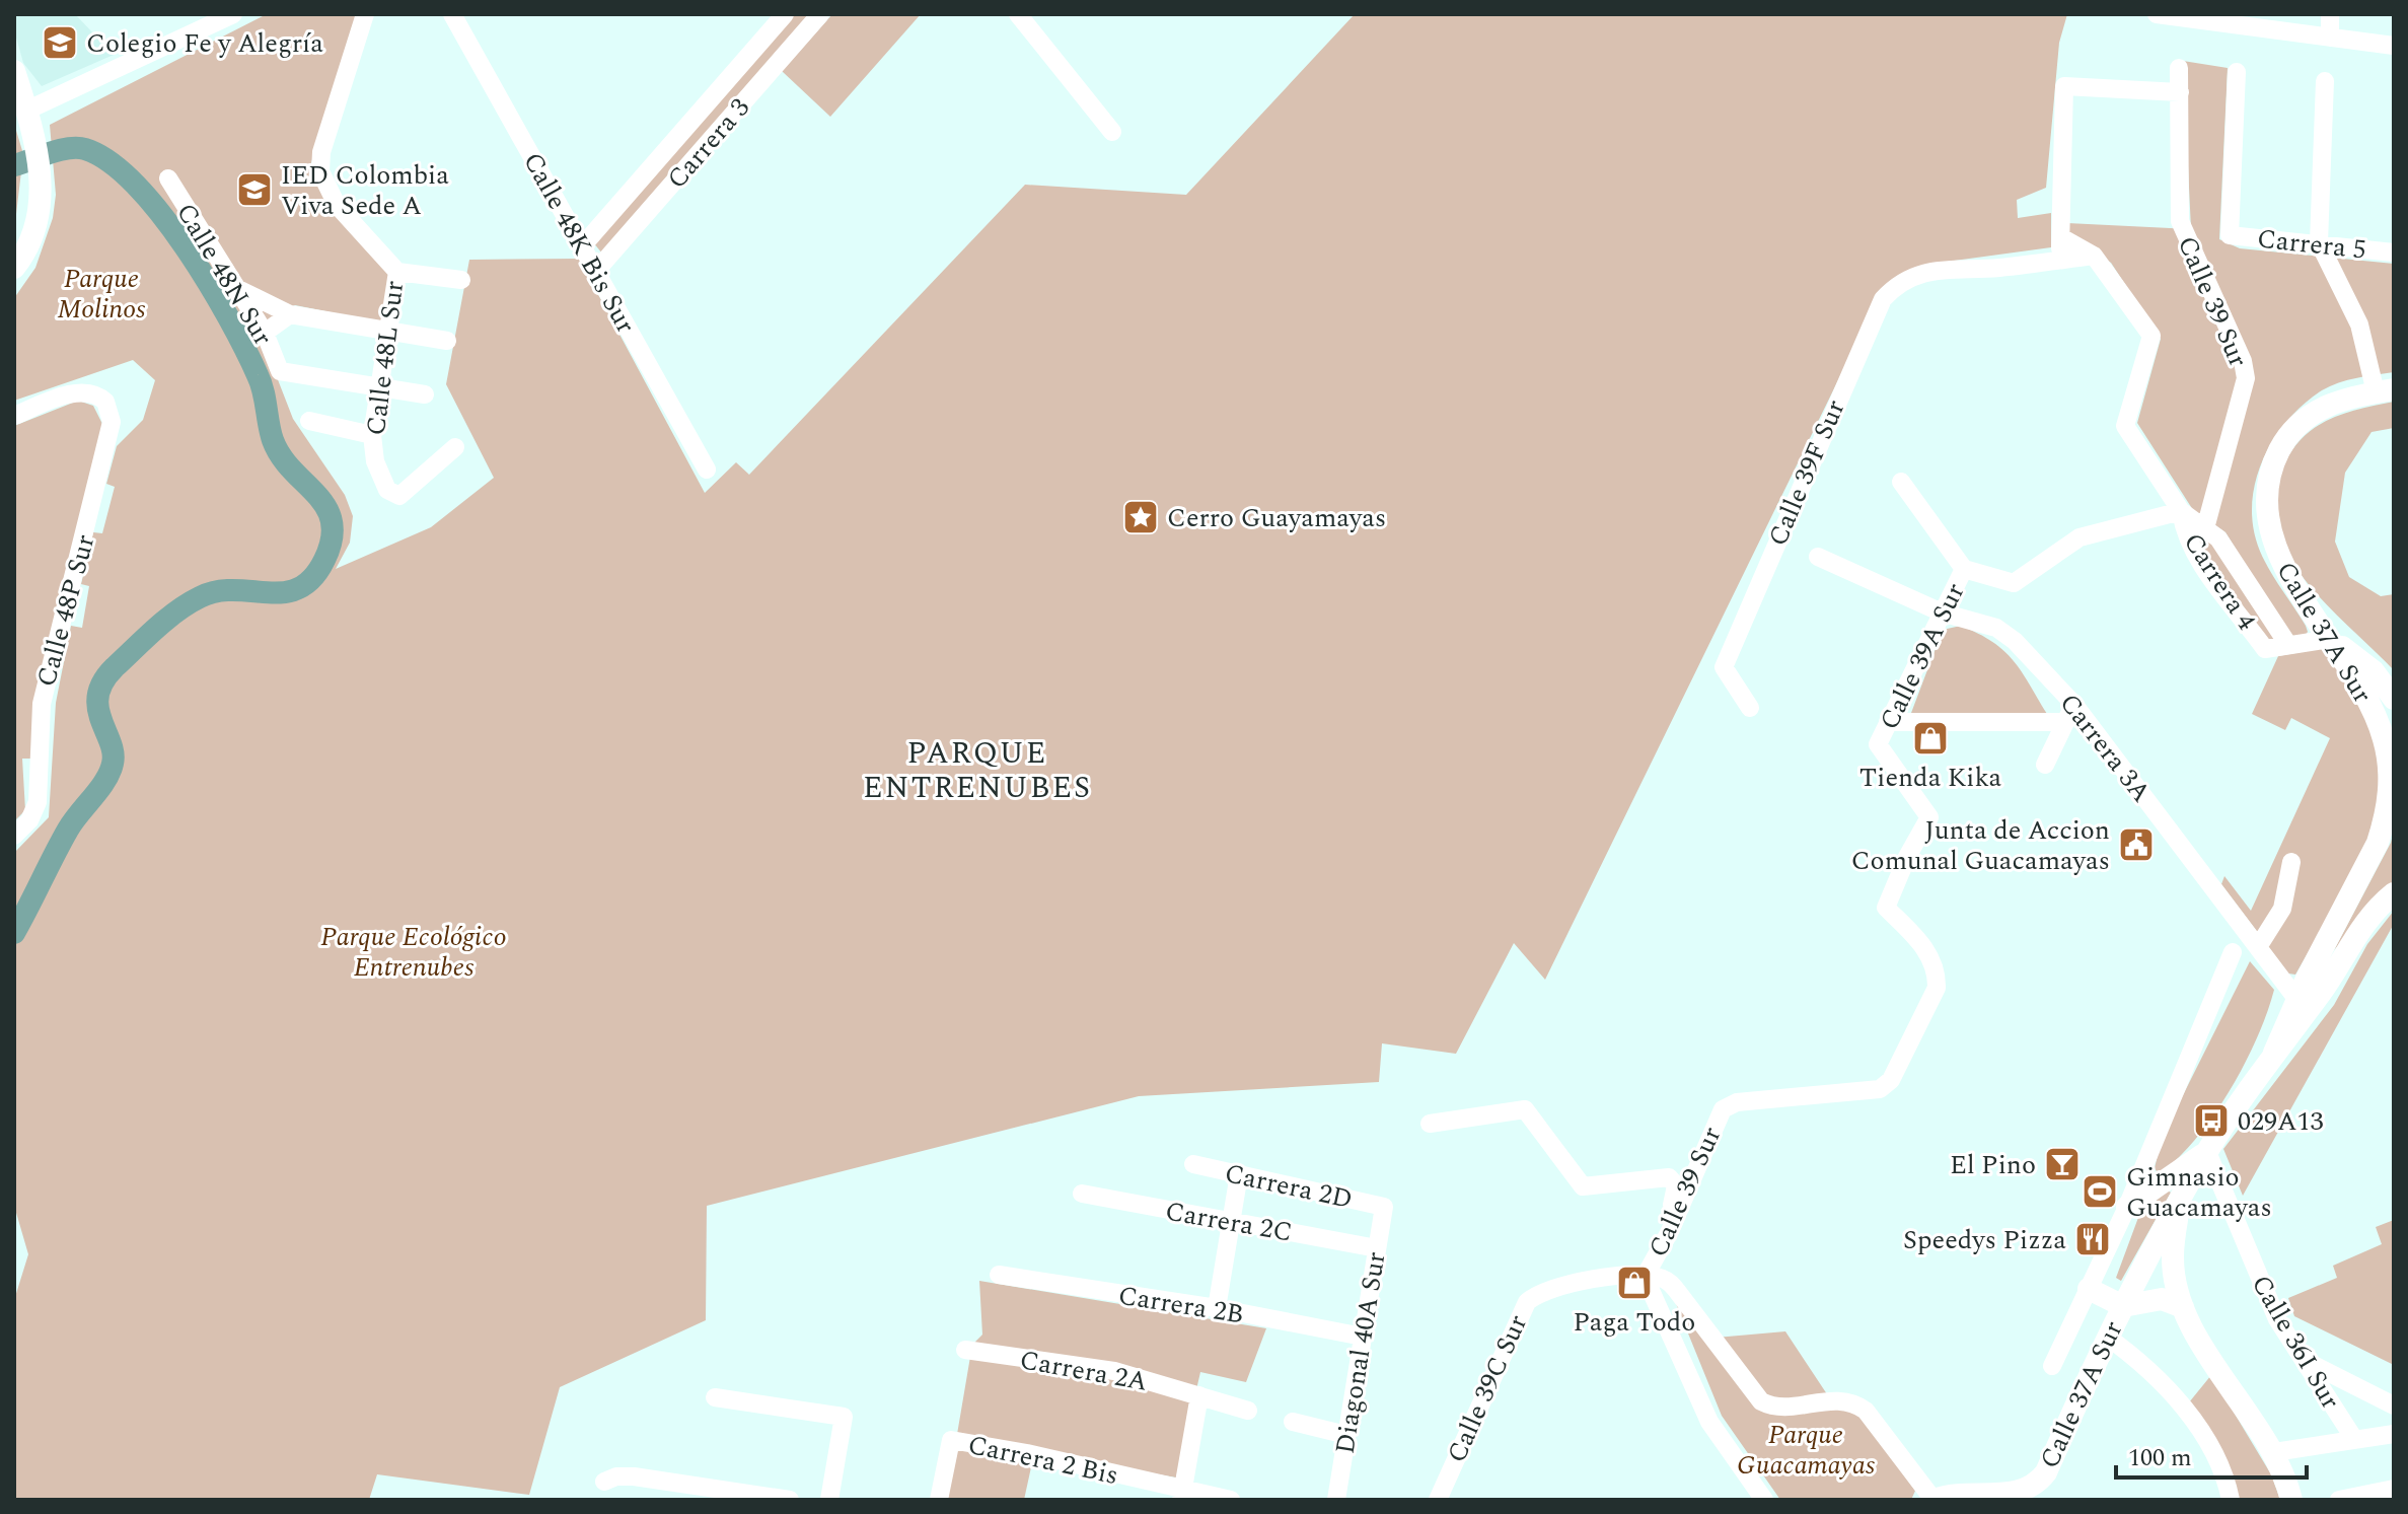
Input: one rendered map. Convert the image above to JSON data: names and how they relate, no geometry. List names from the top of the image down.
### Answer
{
  "streets": {
    "main road": ["Calle 37A Sur"],
    "street": [
      "Carrera 3",
      "Calle 48K Bis Sur",
      "Carrera 5",
      "Calle 48N Sur",
      "Calle 39 Sur",
      "Calle 48L Sur",
      "Calle 39F Sur",
      "Carrera 4",
      "Calle 48P Sur",
      "Calle 39A Sur",
      "Carrera 3A",
      "Carrera 2D",
      "Carrera 2C",
      "Carrera 2B",
      "Calle 36I Sur",
      "Diagonal 40A Sur",
      "Carrera 2A",
      "Calle 39C Sur",
      "Carrera 2 Bis"
    ]
  },
  "crossings": [
    ["Carrera 3", "Calle 48K Bis Sur"],
    ["Carrera 5", "Calle 39 Sur"],
    ["Calle 48N Sur", "Calle 48L Sur"],
    ["Calle 39 Sur", "Calle 39A Sur"],
    ["Calle 39 Sur", "Calle 39C Sur"],
    ["Calle 37A Sur", "Carrera 3A"],
    ["Calle 37A Sur", "Calle 36I Sur"],
    ["Calle 39A Sur", "Carrera 3A"],
    ["Carrera 2D", "Diagonal 40A Sur"],
    ["Carrera 2C", "Diagonal 40A Sur"],
    ["Carrera 2B", "Diagonal 40A Sur"]
  ],
  "districts": ["PARQUE ENTRENUBES"],
  "parks": ["Parque Molinos", "Parque Ecológico Entrenubes", "Parque Guacamayas"],
  "places": {
    "school or university": ["Colegio Fe y Alegría", "IED Colombia Viva Sede A"],
    "place": ["Cerro Guayamayas"],
    "shop": ["Tienda Kika", "Paga Todo"],
    "public building": ["Junta de Accion Comunal Guacamayas"],
    "bus stop": ["029A13"],
    "bar": ["El Pino"],
    "sports": ["Gimnasio Guacamayas"],
    "restaurant": ["Speedys Pizza"]
  },
  "scale_bar": "100 m"
}
